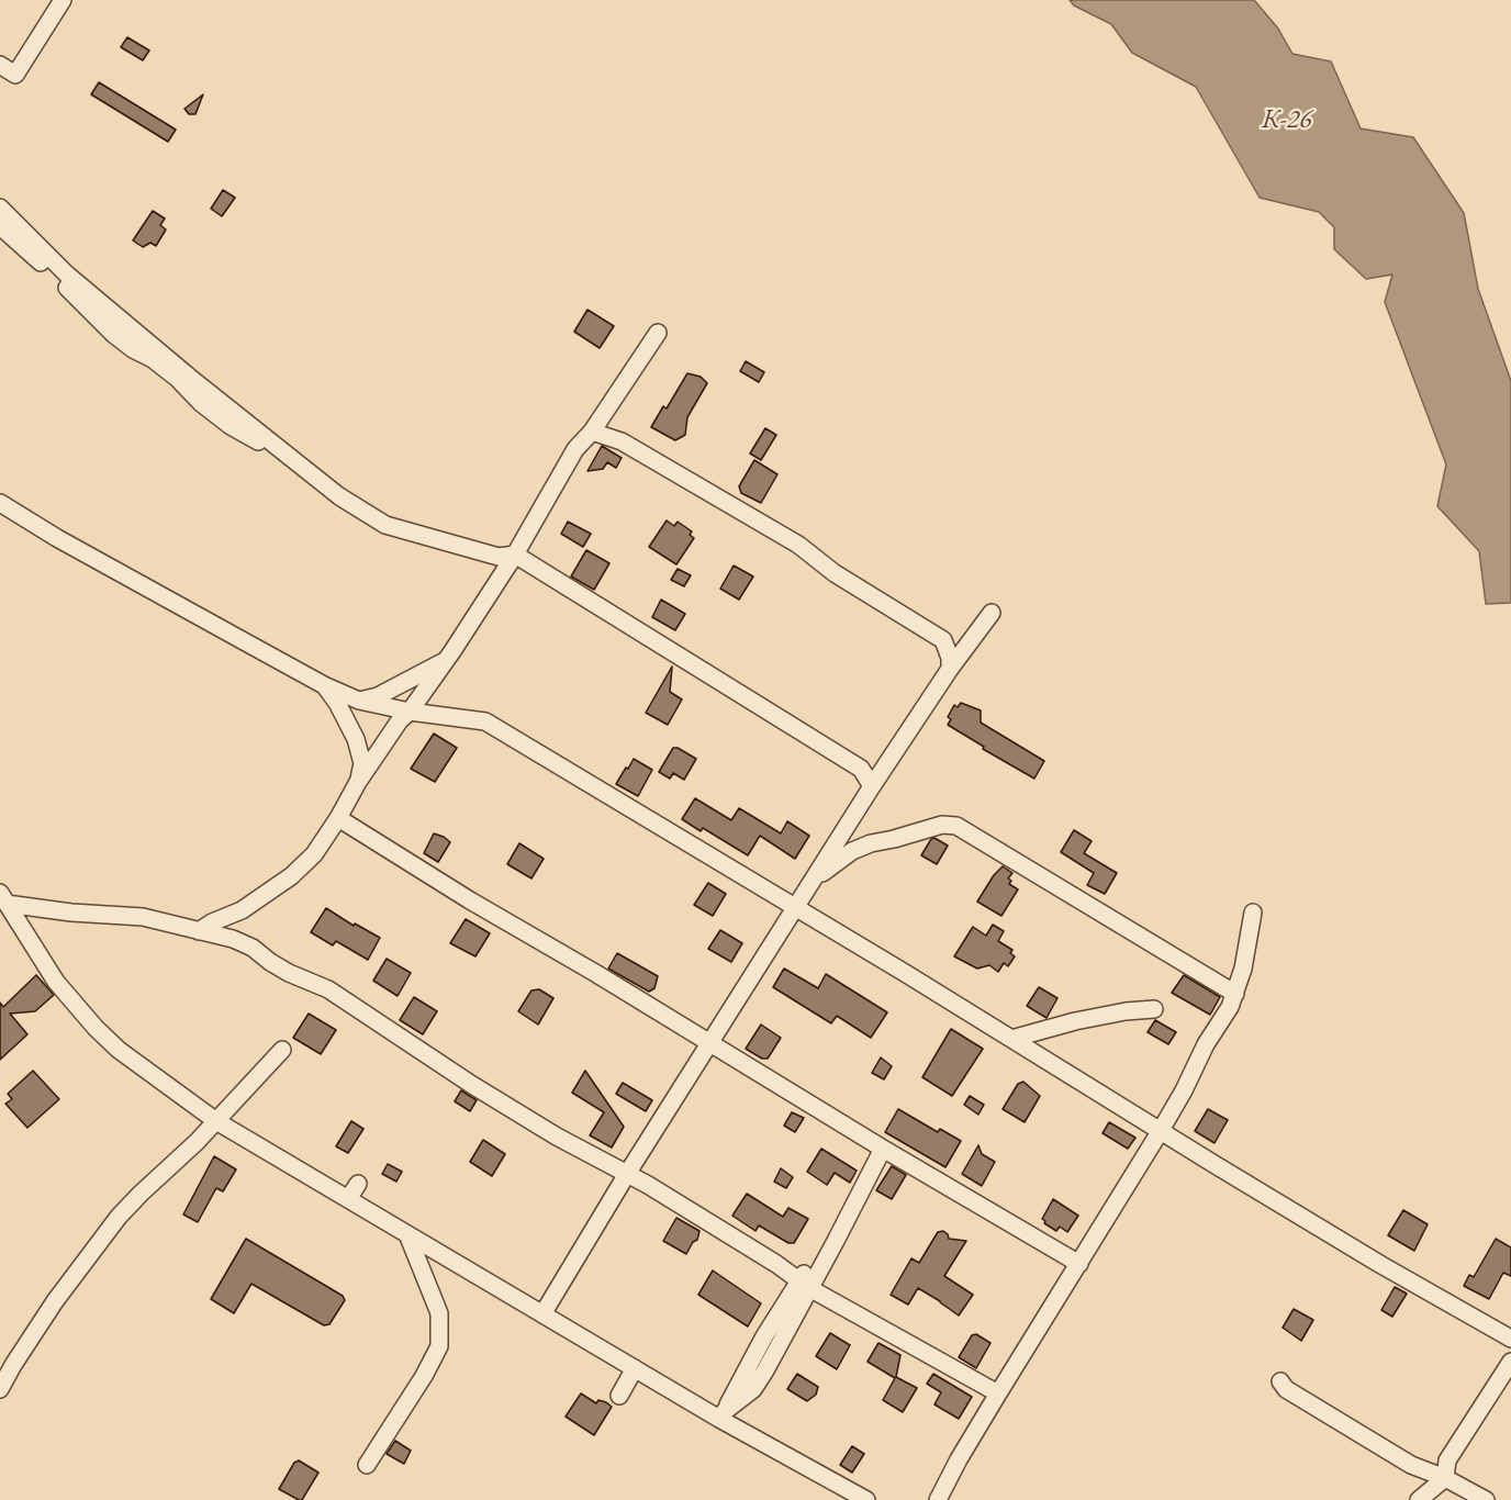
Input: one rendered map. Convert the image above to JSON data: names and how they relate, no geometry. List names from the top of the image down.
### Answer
{
  "water": ["К-26"]
}
